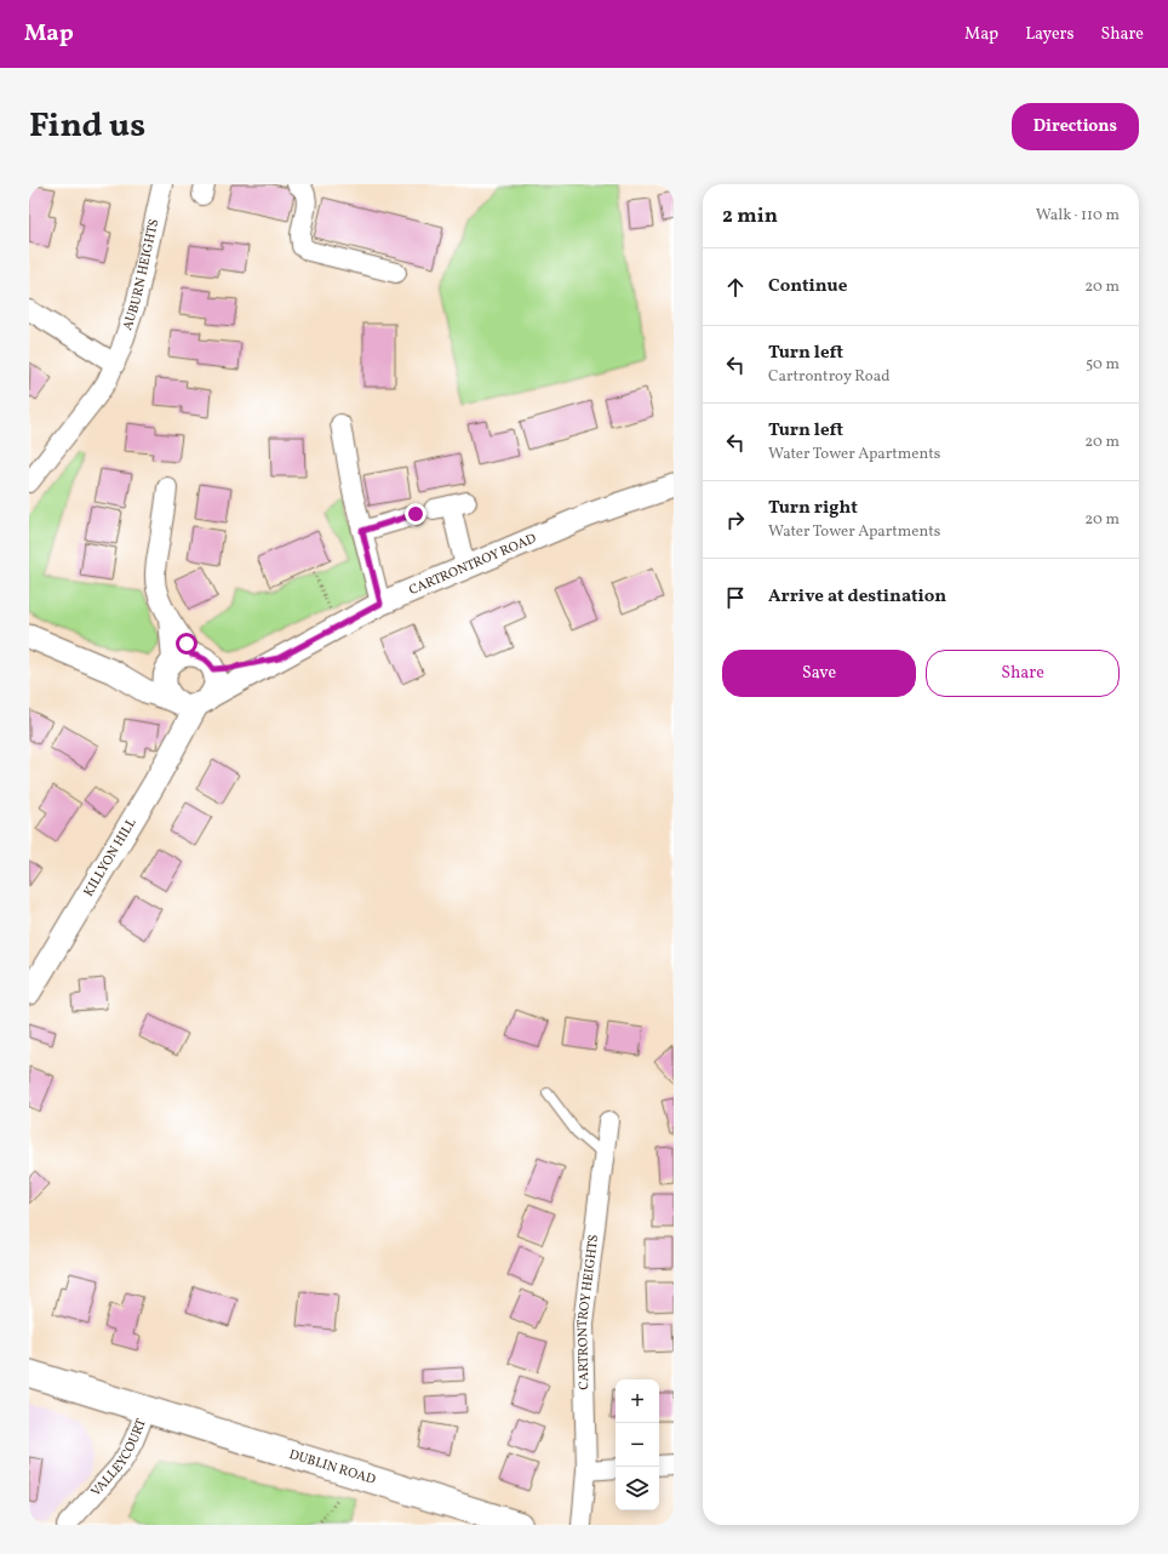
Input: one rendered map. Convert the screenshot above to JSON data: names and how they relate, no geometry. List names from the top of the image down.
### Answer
{
  "streets": {
    "main road": ["DUBLIN ROAD"],
    "street": [
      "AUBURN HEIGHTS",
      "CARTRONTROY ROAD",
      "KILLYON HILL",
      "CARTRONTROY HEIGHTS",
      "VALLEYCOURT"
    ]
  },
  "crossings": [
    ["CARTRONTROY ROAD", "KILLYON HILL"],
    ["VALLEYCOURT", "DUBLIN ROAD"]
  ],
  "page": {
    "header": "Map",
    "nav": ["Map", "Layers", "Share"],
    "title": "Find us",
    "buttons": [
      "Directions",
      ["Save", "Share"]
    ],
    "heading": ["2 min", "Walk · 110 m"],
    "list": [
      ["Continue", "20 m"],
      ["Turn left", "Cartrontroy Road", "50 m"],
      ["Turn left", "Water Tower Apartments", "20 m"],
      ["Turn right", "Water Tower Apartments", "20 m"],
      "Arrive at destination"
    ],
    "map_buttons": ["+", "−"]
  }
}
